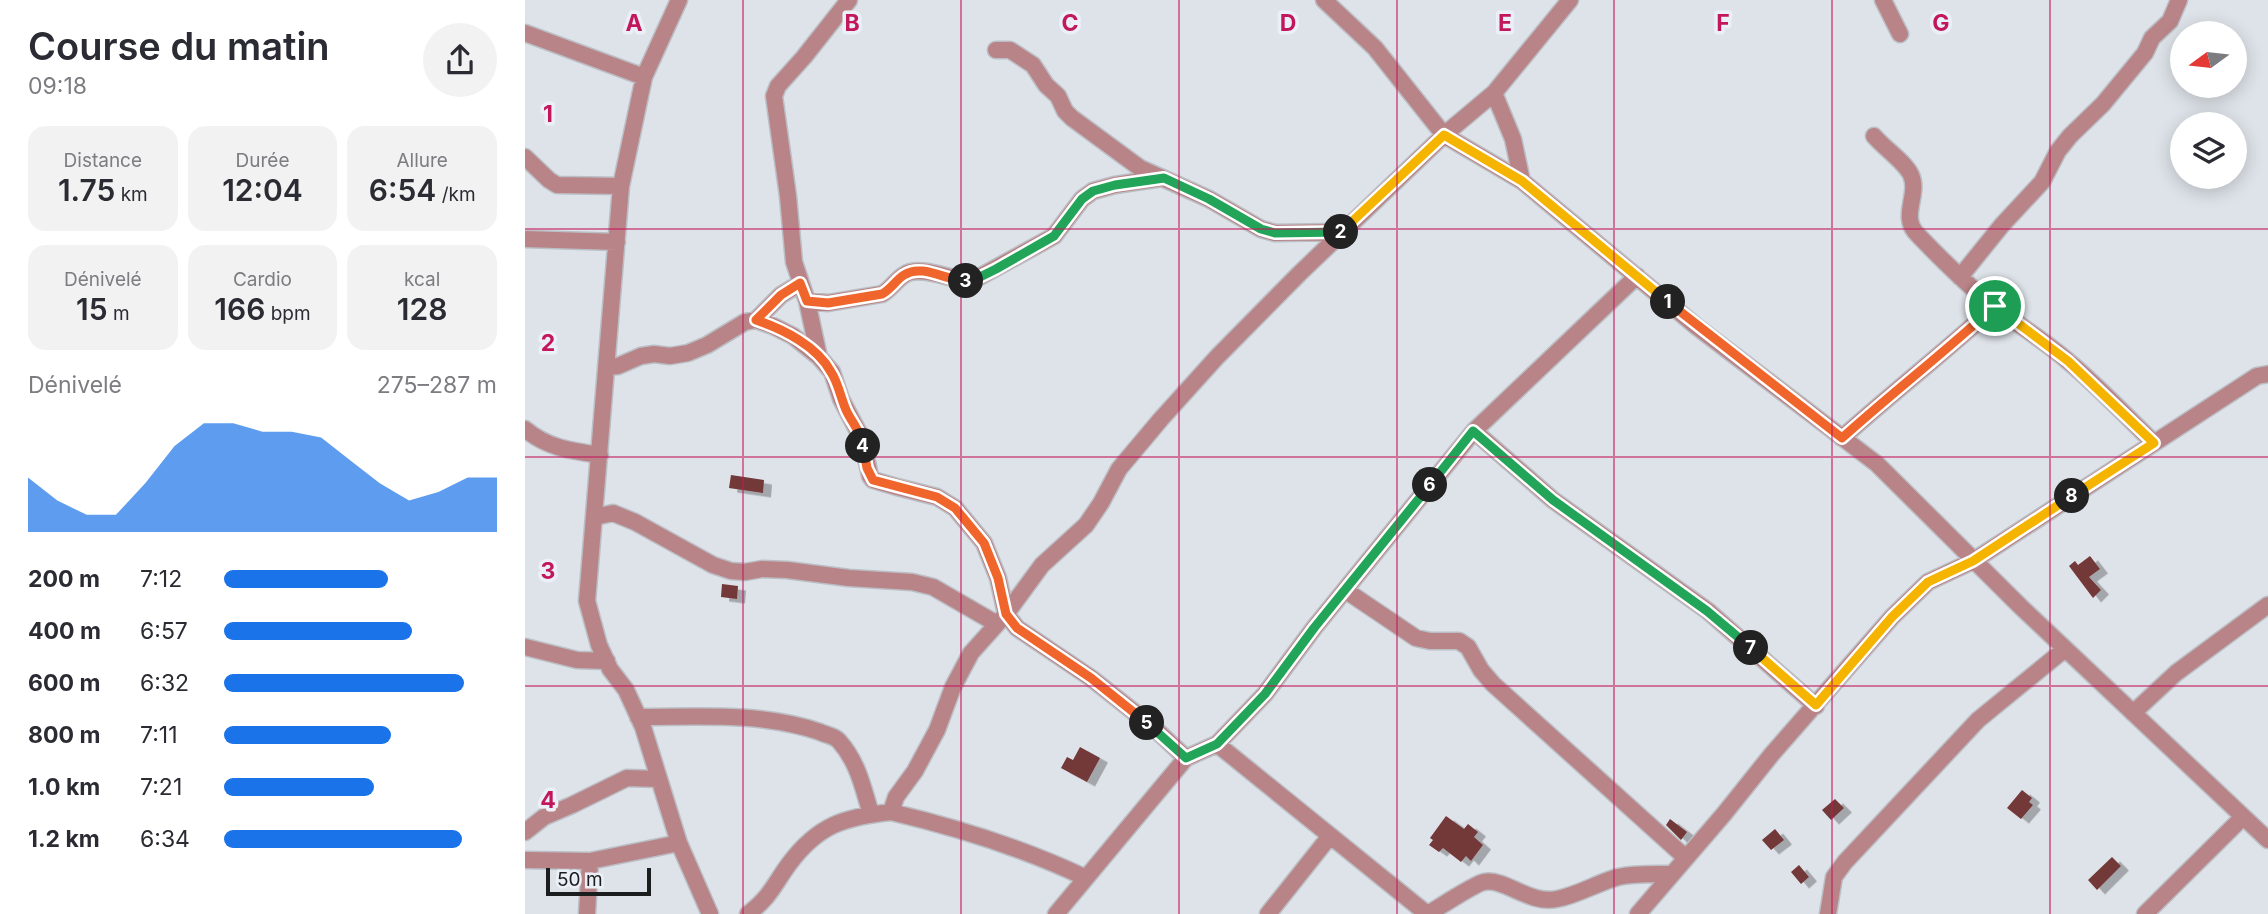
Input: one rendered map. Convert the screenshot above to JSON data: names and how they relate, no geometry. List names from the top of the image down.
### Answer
{
  "scale_bar": "50 m",
  "north": "left",
  "page": {
    "heading": ["Course du matin", "09:18"],
    "stats": [
      ["Distance", "1.75 km"],
      ["Durée", "12:04"],
      ["Allure", "6:54 /km"],
      ["Dénivelé", "15 m"],
      ["Cardio", "166 bpm"],
      ["kcal", "128"]
    ],
    "pins": [
      "2",
      "3",
      "1",
      "4",
      "6",
      "8",
      "7",
      "5"
    ],
    "chart": ["Dénivelé", "275–287 m"],
    "list": [
      {
        "name": "200 m",
        "note": "7:12"
      },
      {
        "name": "400 m",
        "note": "6:57"
      },
      {
        "name": "600 m",
        "note": "6:32"
      },
      {
        "name": "800 m",
        "note": "7:11"
      },
      {
        "name": "1.0 km",
        "note": "7:21"
      },
      {
        "name": "1.2 km",
        "note": "6:34"
      }
    ],
    "scale": "50 m"
  },
  "grid": {
    "columns": [
      "A",
      "B",
      "C",
      "D",
      "E",
      "F",
      "G"
    ],
    "rows": [
      "1",
      "2",
      "3",
      "4"
    ]
  }
}
